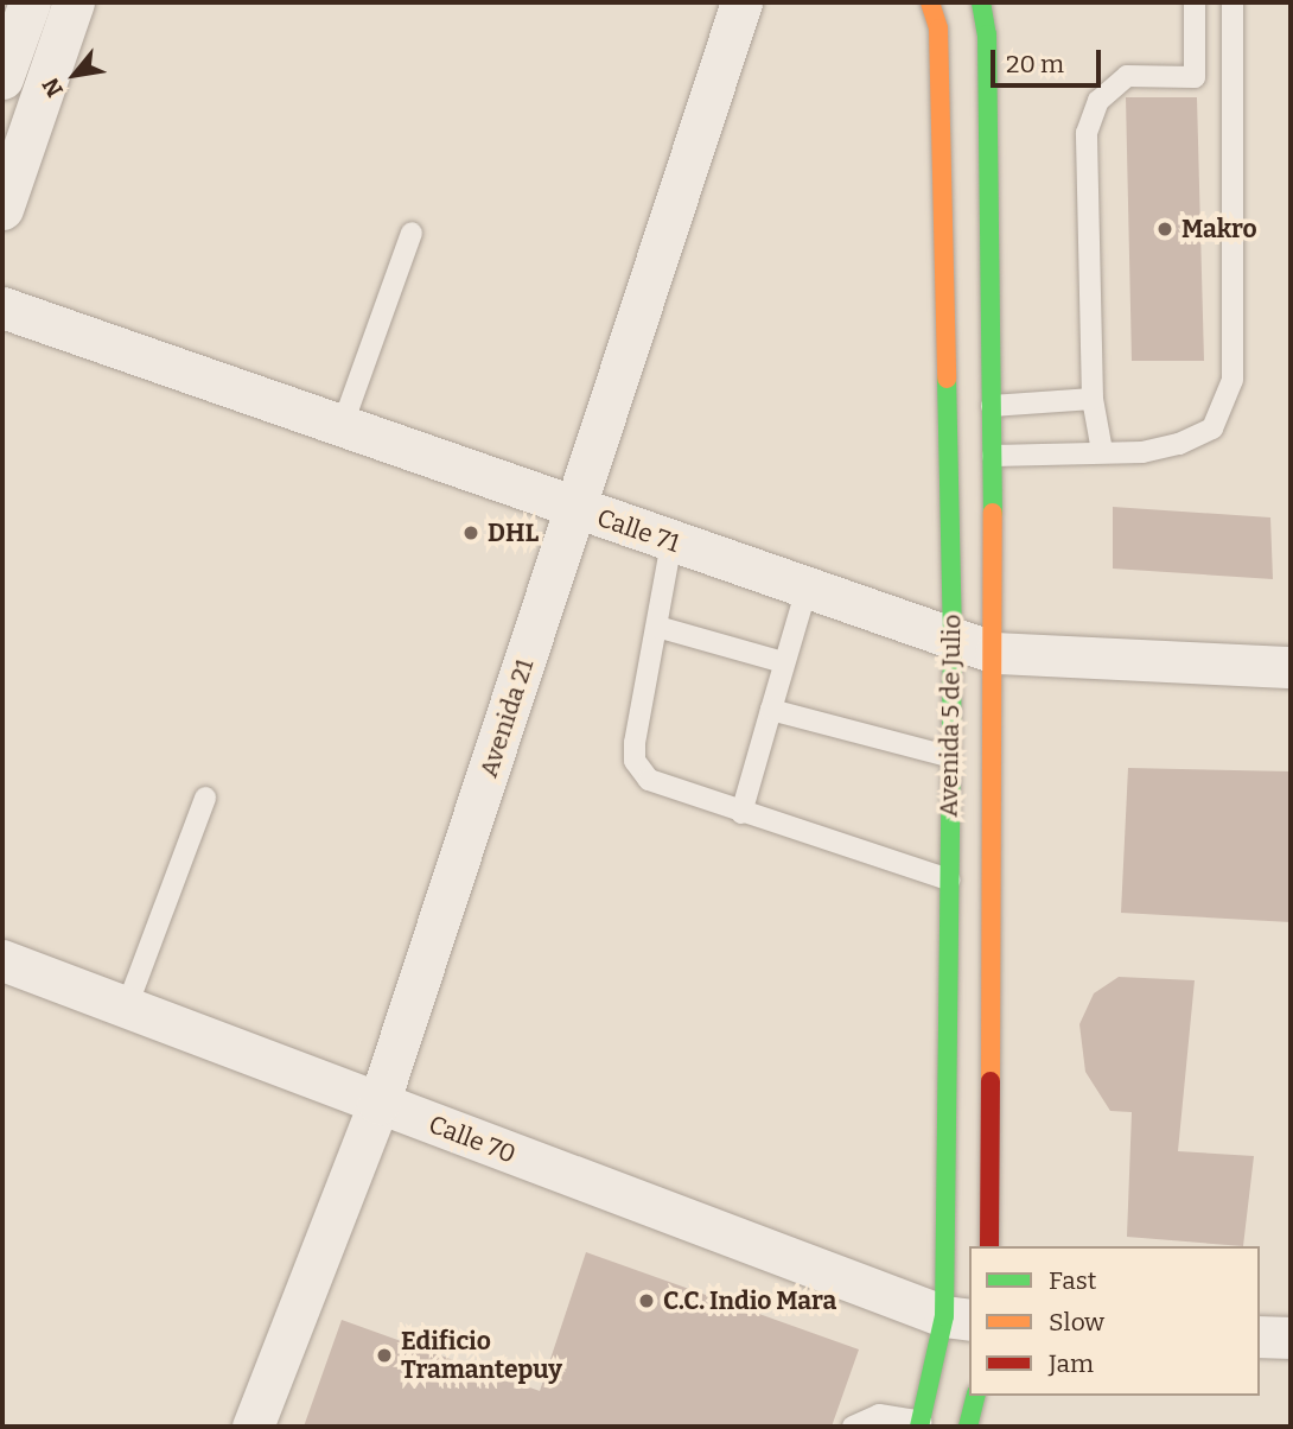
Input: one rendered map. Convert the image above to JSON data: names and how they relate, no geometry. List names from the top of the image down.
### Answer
{
  "streets": {
    "main road": ["Avenida 5 de Julio"],
    "street": ["Calle 71", "Avenida 21", "Calle 70"]
  },
  "crossings": [
    ["Calle 71", "Avenida 5 de Julio"],
    ["Calle 71", "Avenida 21"],
    ["Avenida 5 de Julio", "Calle 70"],
    ["Avenida 21", "Calle 70"]
  ],
  "places": [
    "Makro",
    "DHL",
    "C.C. Indio Mara",
    "Edificio Tramantepuy"
  ],
  "legend": ["Fast", "Slow", "Jam"],
  "scale_bar": "20 m",
  "north": "bottom left"
}
